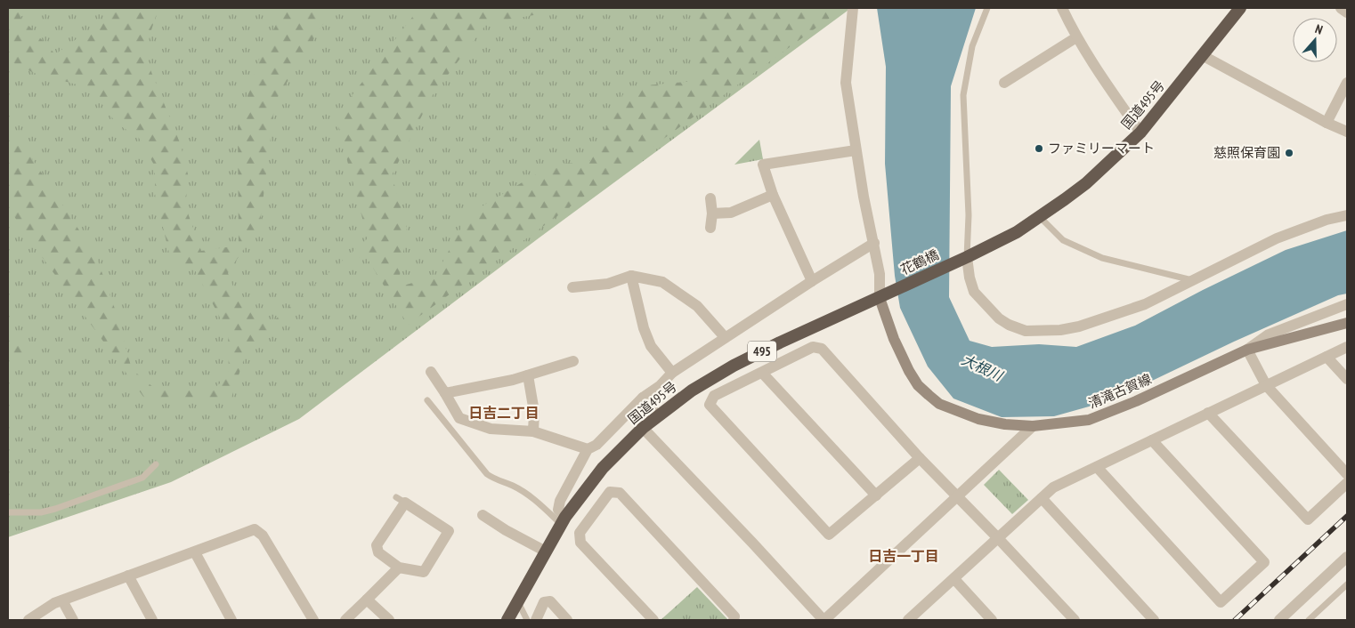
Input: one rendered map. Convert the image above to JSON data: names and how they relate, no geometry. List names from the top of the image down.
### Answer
{
  "streets": {
    "highway": ["国道495号", "花鶴橋", "495"],
    "main road": ["清滝古賀線"]
  },
  "crossings": [
    ["国道495号", "花鶴橋"],
    ["国道495号", "清滝古賀線"],
    ["花鶴橋", "清滝古賀線"]
  ],
  "districts": ["日吉二丁目", "日吉一丁目"],
  "water": ["大根川"],
  "places": ["ファミリーマート", "慈照保育園"],
  "north": "top"
}
